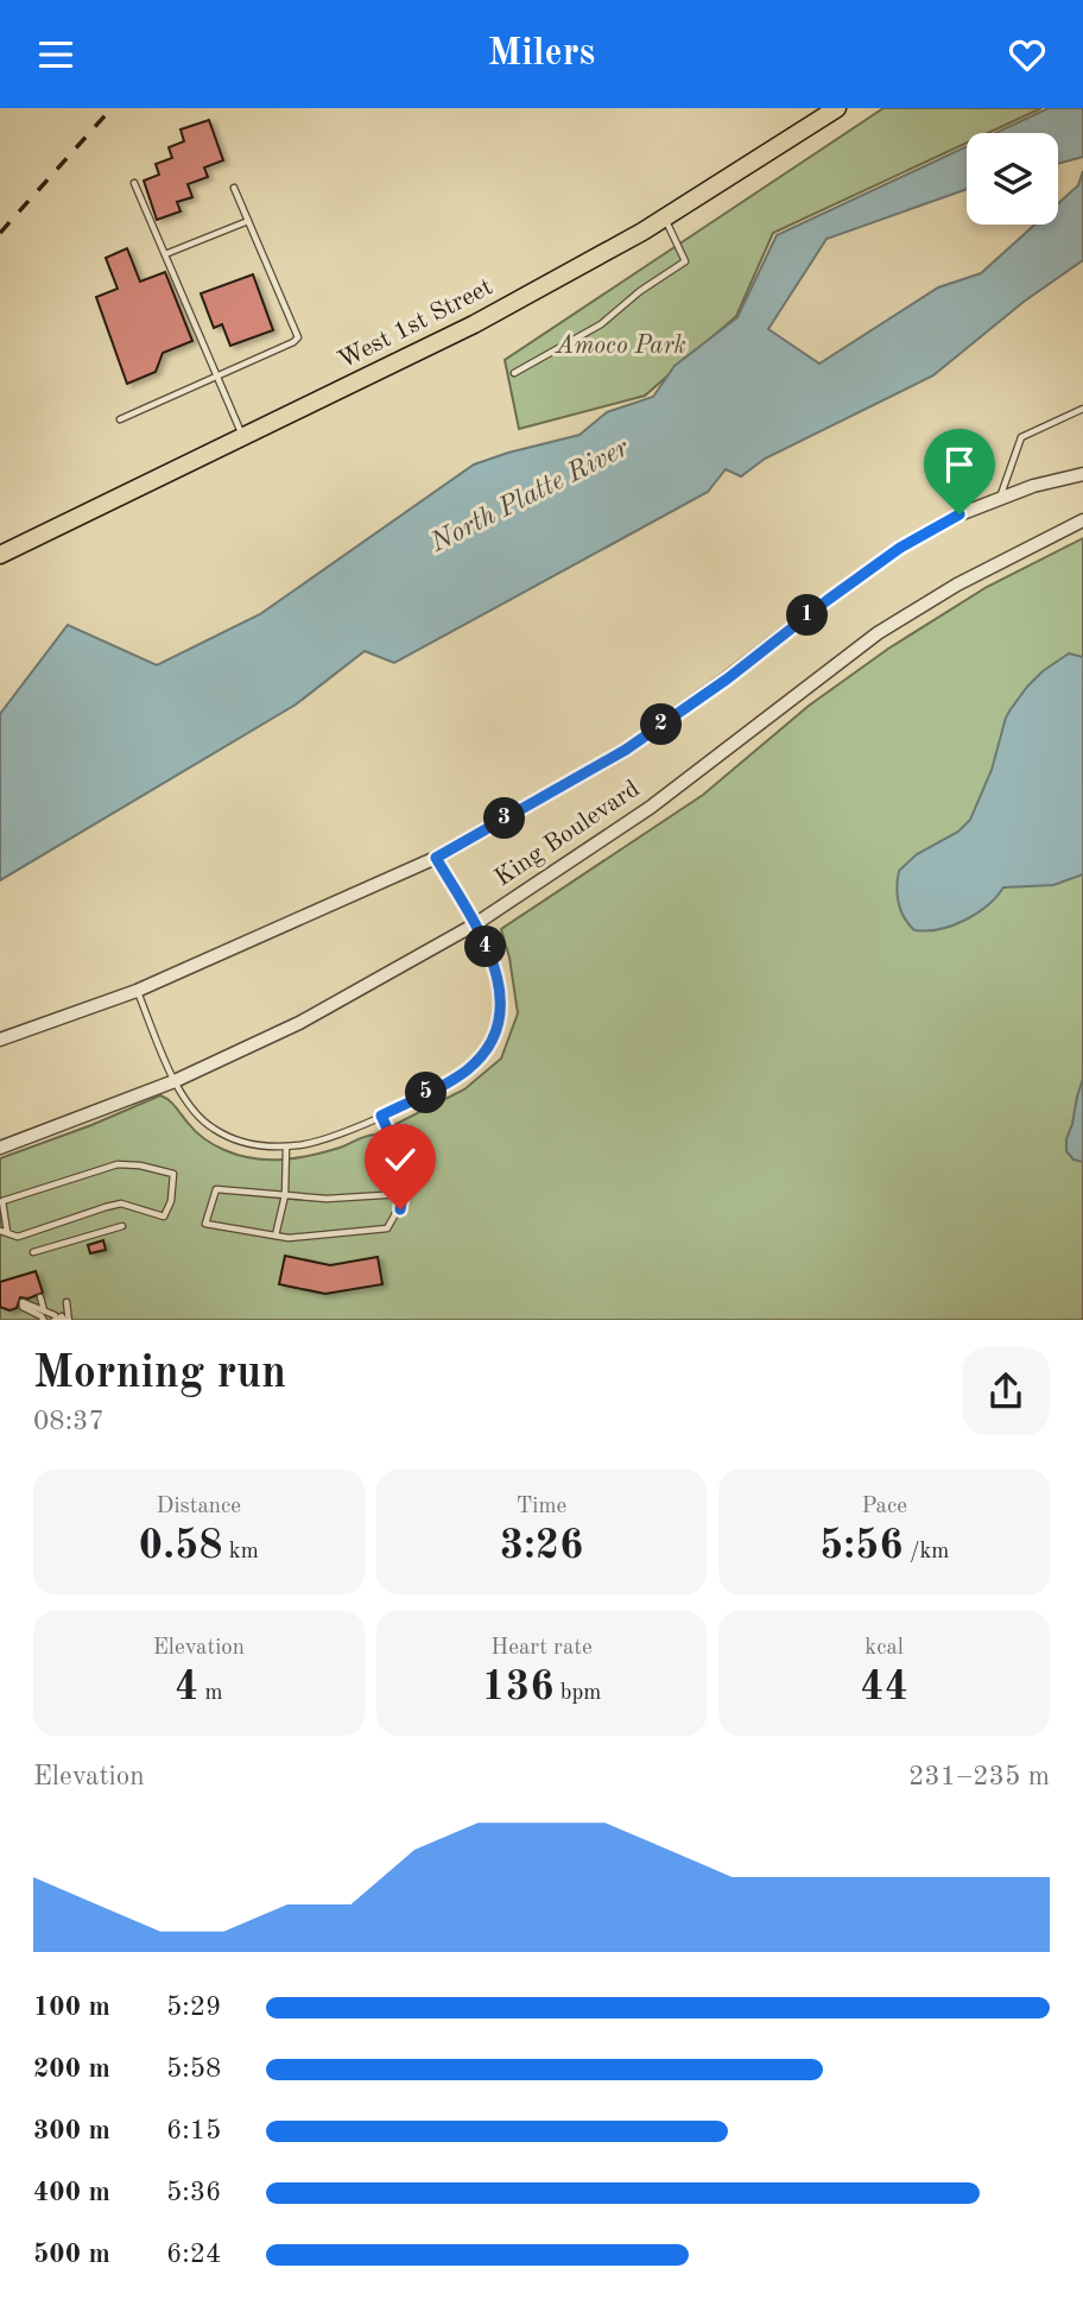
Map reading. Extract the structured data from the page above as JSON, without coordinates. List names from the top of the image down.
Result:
{
  "streets": {
    "main road": ["West 1st Street"],
    "street": ["King Boulevard"]
  },
  "water": ["North Platte River"],
  "parks": ["Amoco Park"],
  "page": {
    "header": "Milers",
    "pins": [
      "1",
      "2",
      "3",
      "4",
      "5"
    ],
    "heading": ["Morning run", "08:37"],
    "stats": [
      ["Distance", "0.58 km"],
      ["Time", "3:26"],
      ["Pace", "5:56 /km"],
      ["Elevation", "4 m"],
      ["Heart rate", "136 bpm"],
      ["kcal", "44"]
    ],
    "chart": ["Elevation", "231–235 m"],
    "list": [
      {
        "name": "100 m",
        "note": "5:29"
      },
      {
        "name": "200 m",
        "note": "5:58"
      },
      {
        "name": "300 m",
        "note": "6:15"
      },
      {
        "name": "400 m",
        "note": "5:36"
      },
      {
        "name": "500 m",
        "note": "6:24"
      }
    ]
  }
}
